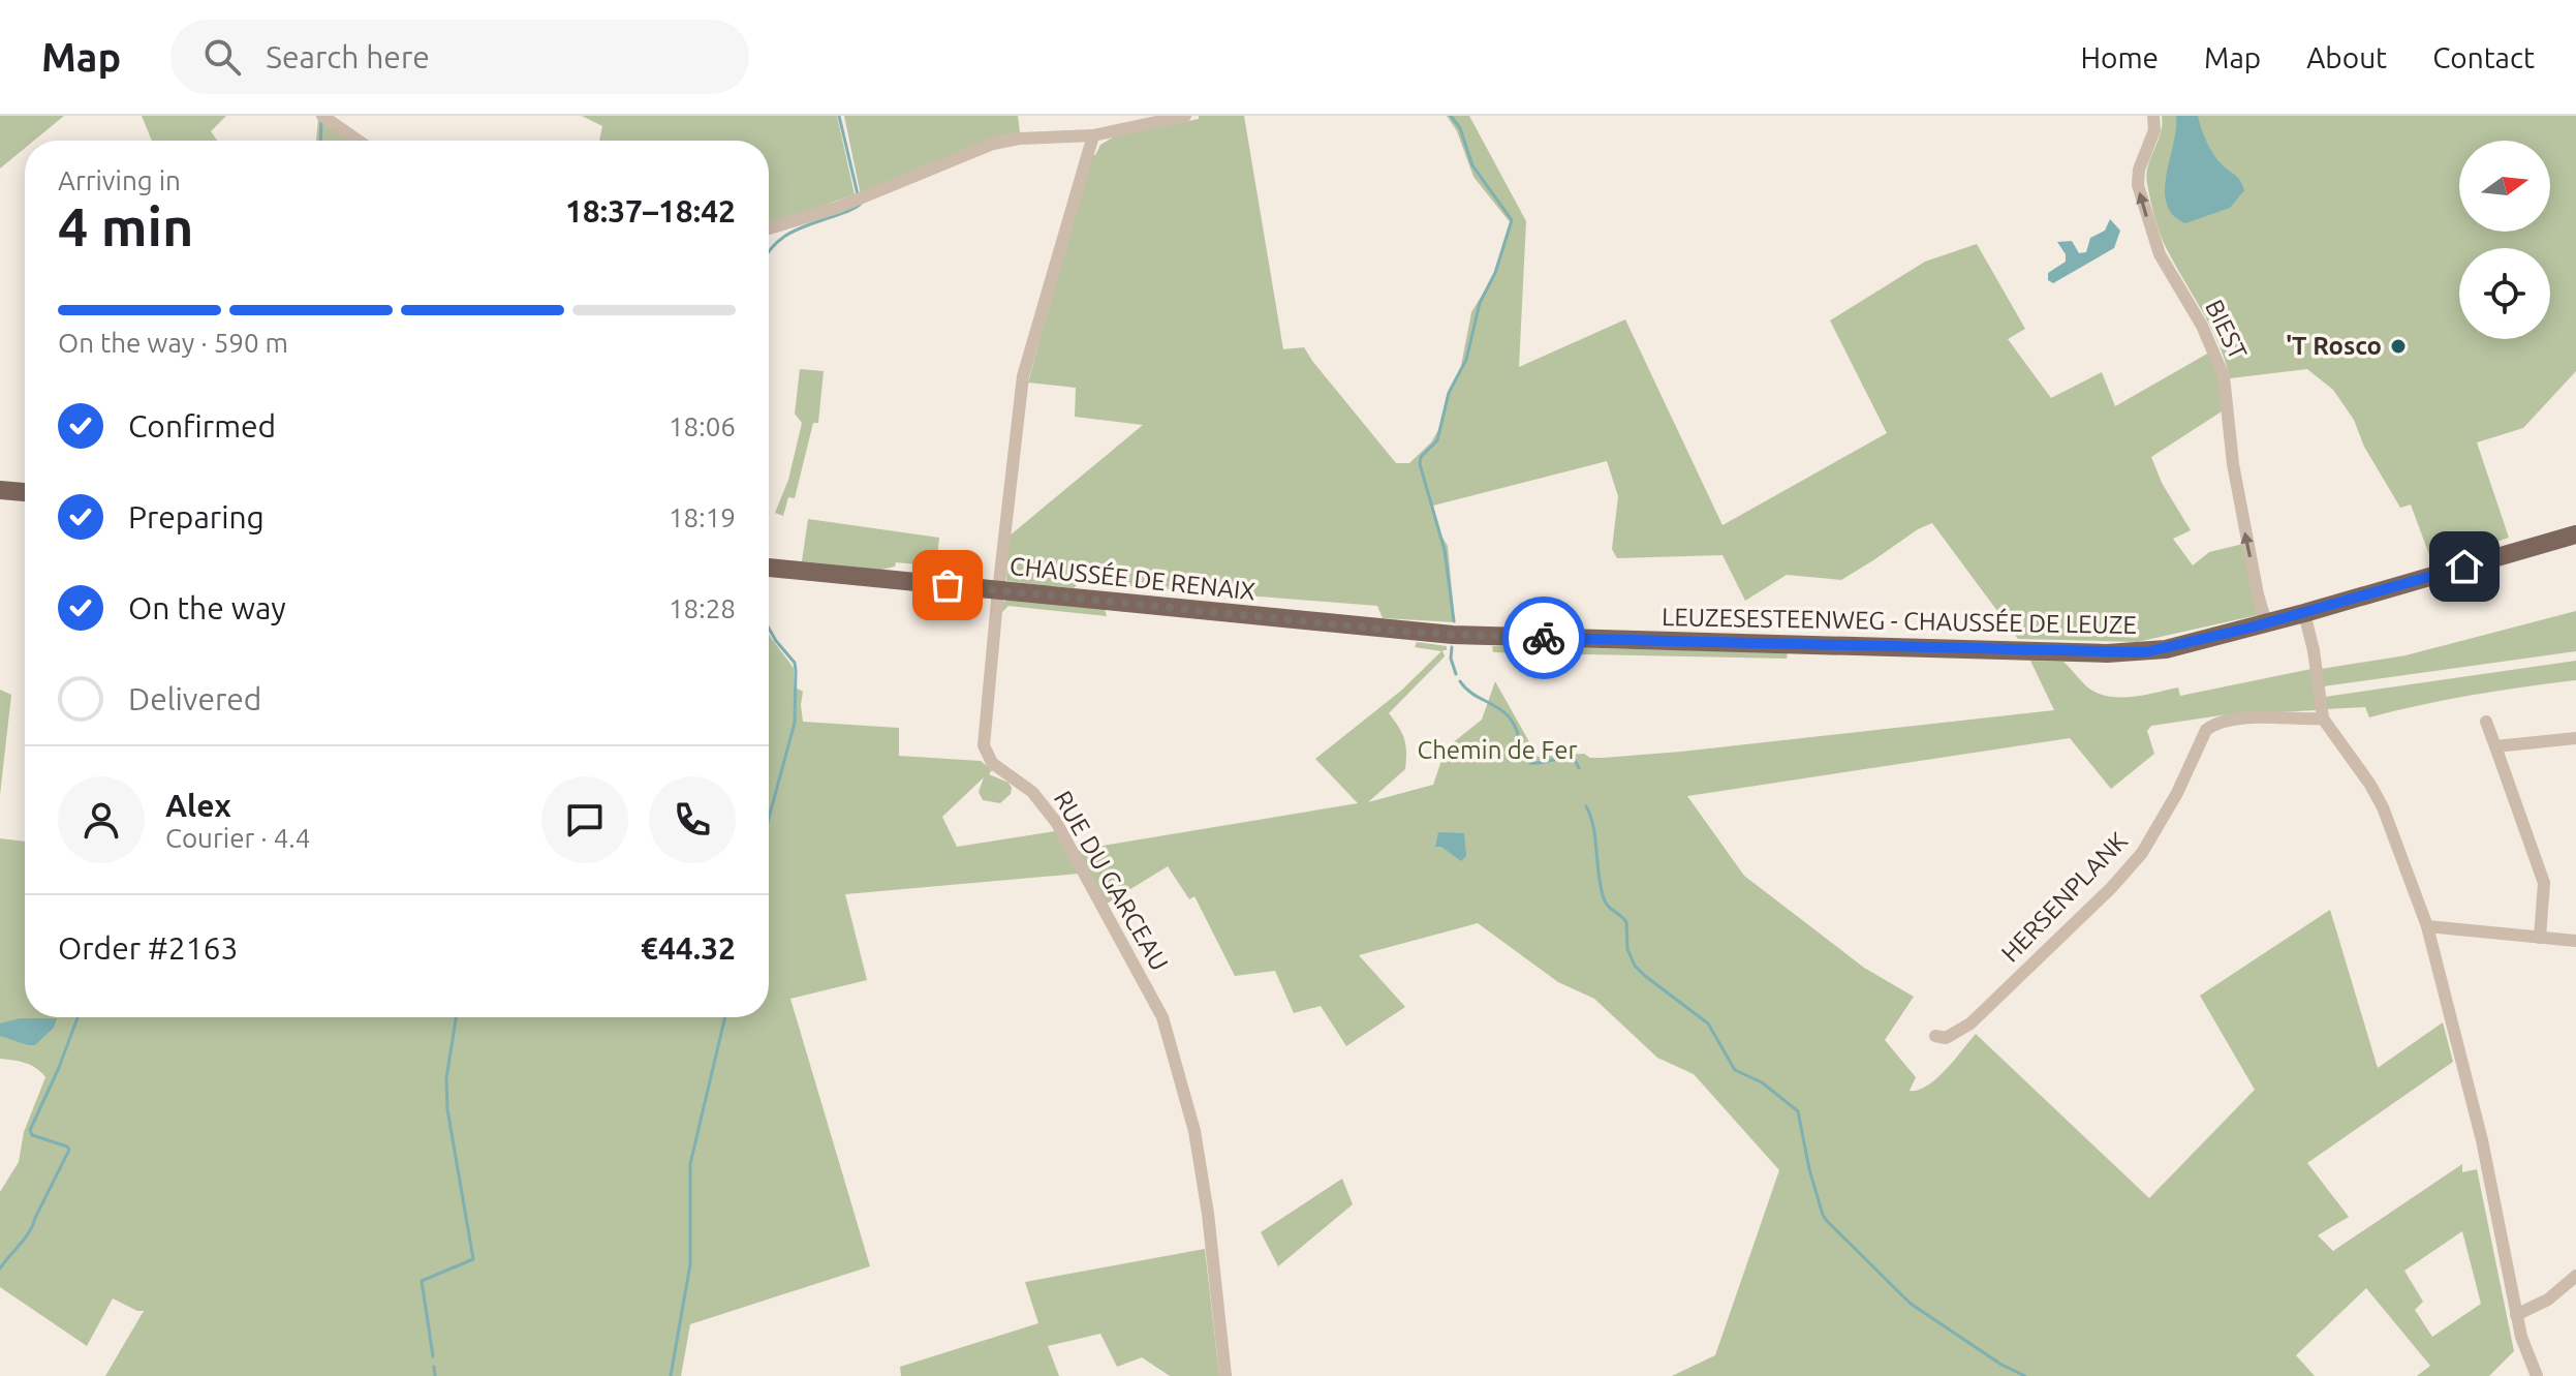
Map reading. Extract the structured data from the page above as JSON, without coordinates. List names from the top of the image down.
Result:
{
  "streets": {
    "main road": ["CHAUSSÉE DE RENAIX", "LEUZESESTEENWEG - CHAUSSÉE DE LEUZE"],
    "street": ["BIEST", "RUE DU GARCEAU", "HERSENPLANK"]
  },
  "crossings": [
    ["BIEST", "LEUZESESTEENWEG - CHAUSSÉE DE LEUZE"],
    ["CHAUSSÉE DE RENAIX", "LEUZESESTEENWEG - CHAUSSÉE DE LEUZE"],
    ["CHAUSSÉE DE RENAIX", "RUE DU GARCEAU"]
  ],
  "one_way": ["BIEST"],
  "parks": ["Chemin de Fer"],
  "places": ["'T Rosco"],
  "north": "right",
  "page": {
    "header": "Map",
    "search": "Search here",
    "nav": [
      "Home",
      "Map",
      "About",
      "Contact"
    ],
    "heading": ["4 min", "Arriving in", "18:37–18:42"],
    "panel": [
      "Alex",
      "Courier · 4.4",
      "Order #2163",
      "€44.32"
    ],
    "bar": "On the way · 590 m",
    "list": [
      ["Confirmed", "18:06"],
      ["Preparing", "18:19"],
      ["On the way", "18:28"],
      "Delivered"
    ]
  }
}
